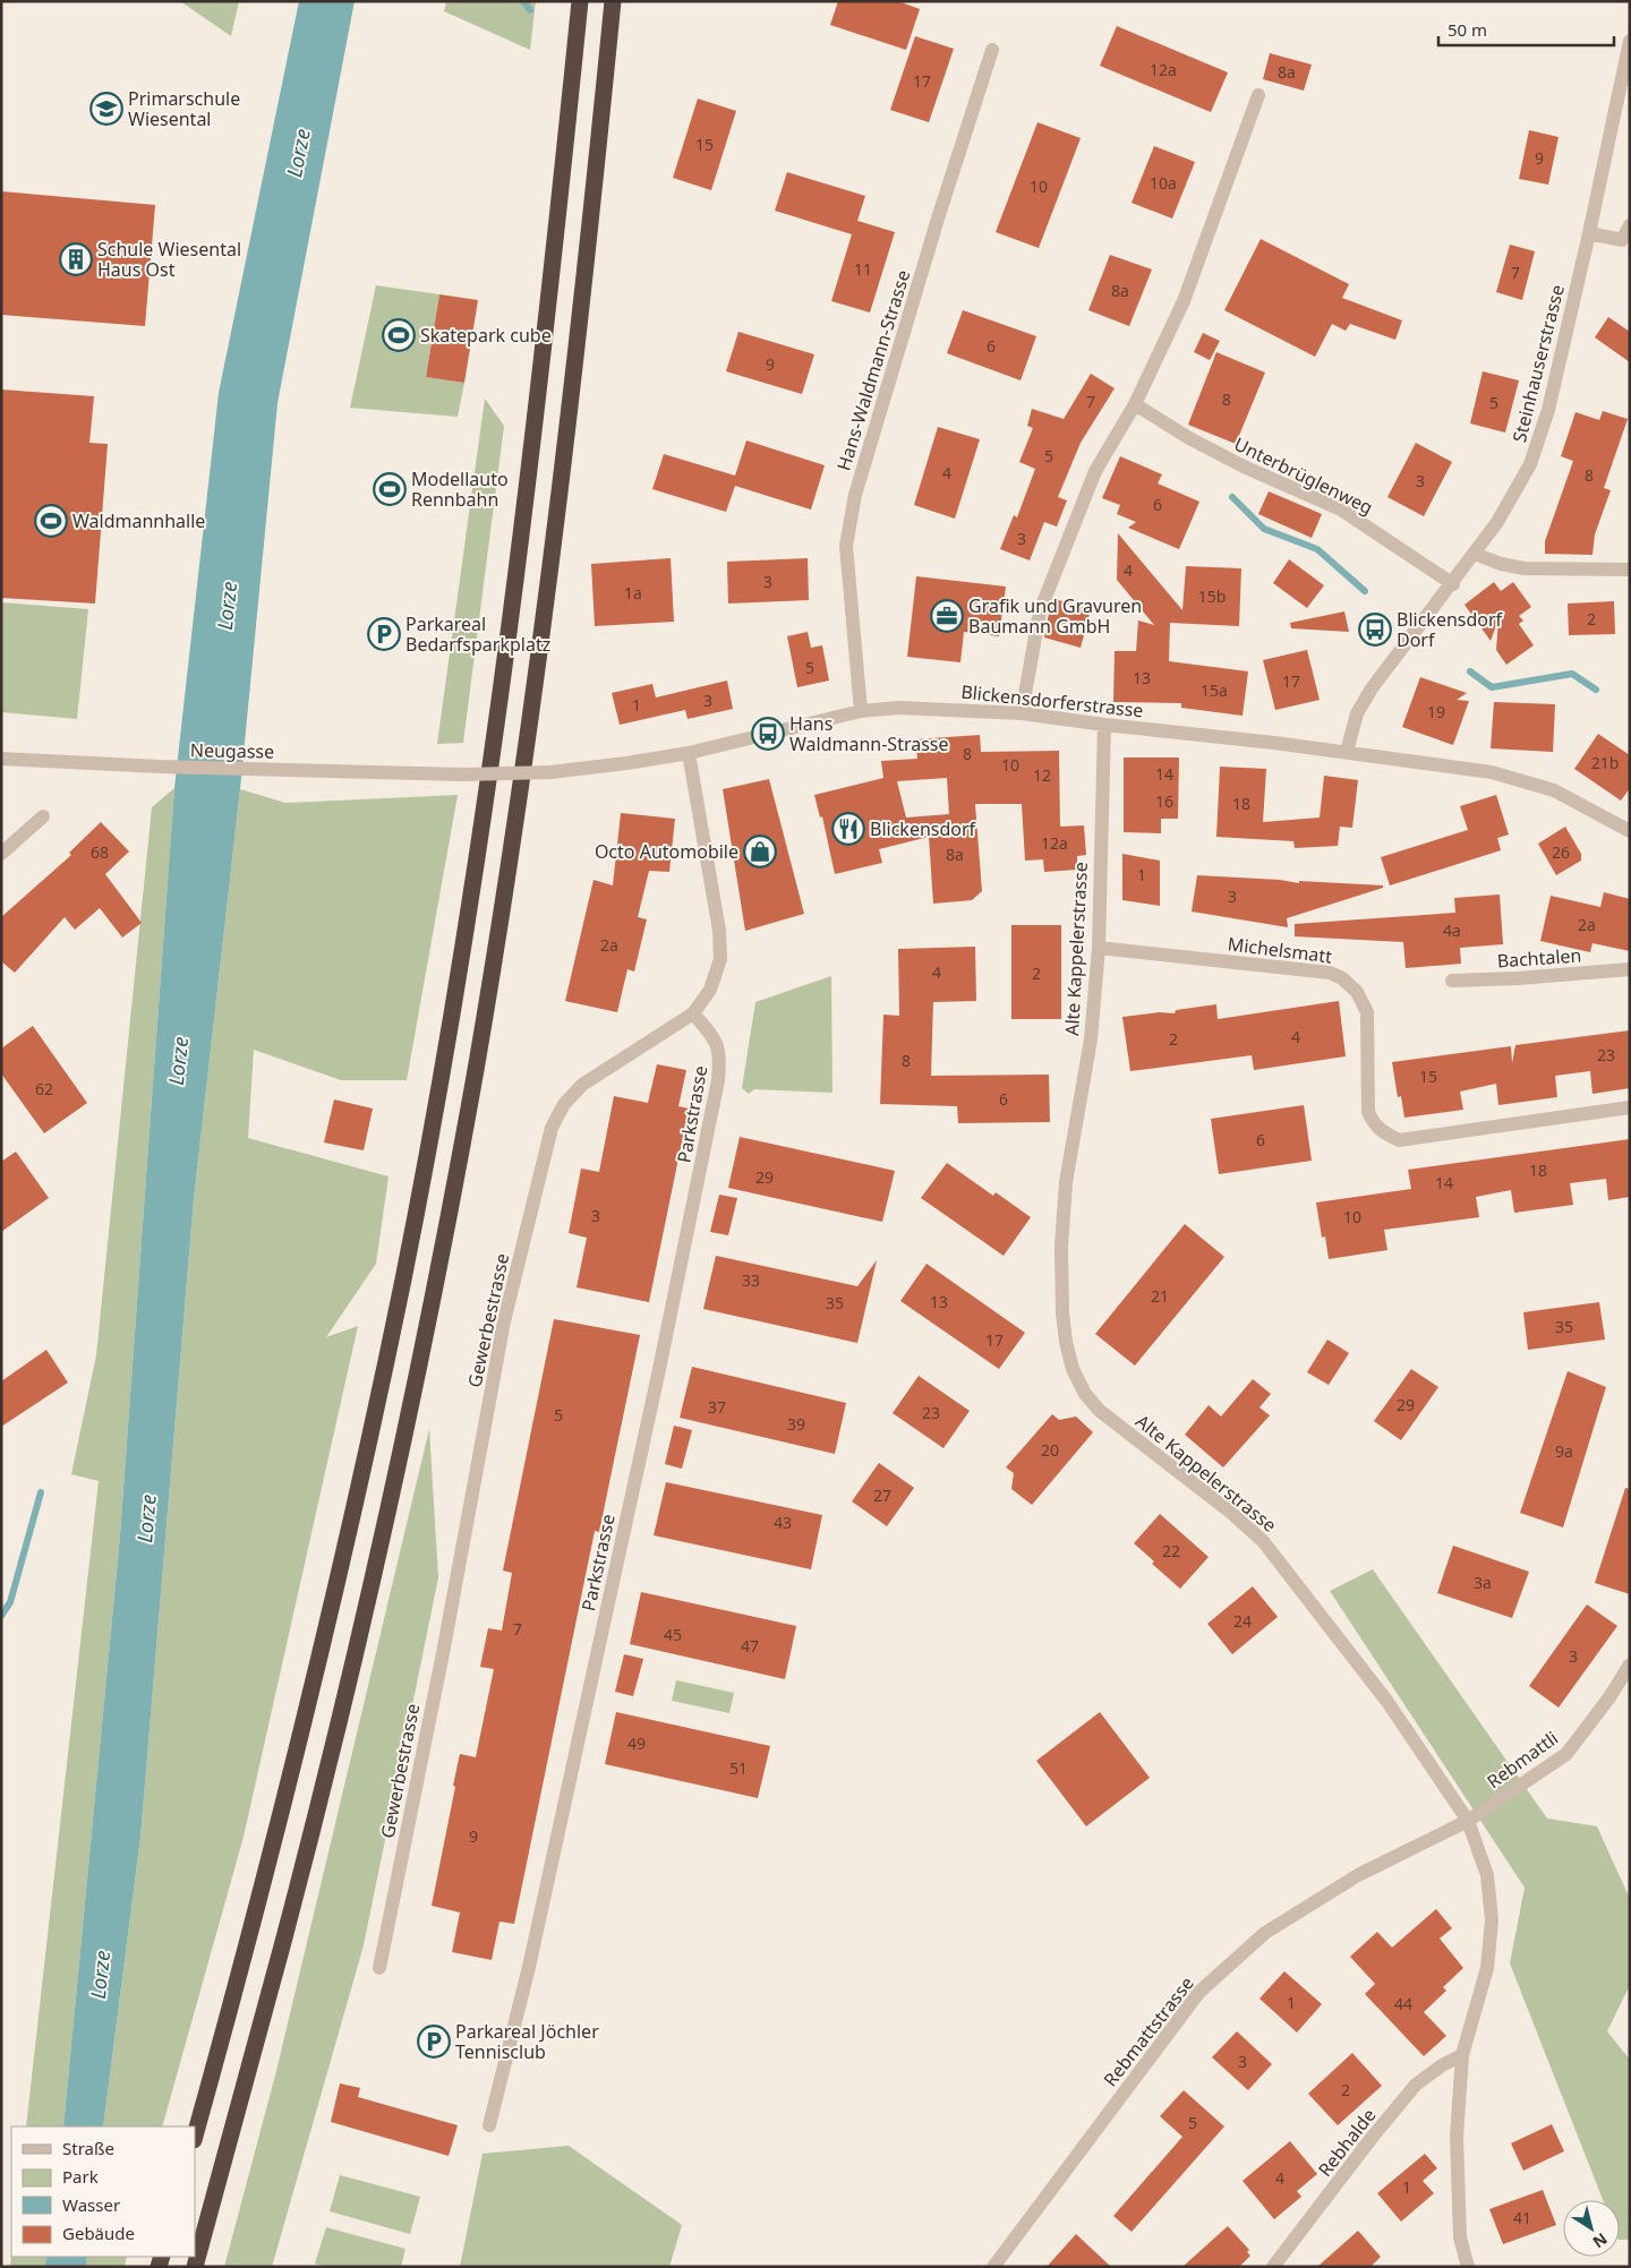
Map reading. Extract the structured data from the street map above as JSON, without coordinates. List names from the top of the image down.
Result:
{
  "streets": {
    "street": [
      "Steinhauserstrasse",
      "Hans-Waldmann-Strasse",
      "Unterbrüglenweg",
      "Blickensdorferstrasse",
      "Neugasse",
      "Alte Kappelerstrasse",
      "Michelsmatt",
      "Bachtalen",
      "Parkstrasse",
      "Gewerbestrasse",
      "Rebmattli",
      "Rebmattstrasse",
      "Rebhalde"
    ]
  },
  "crossings": [
    ["Steinhauserstrasse", "Unterbrüglenweg"],
    ["Steinhauserstrasse", "Blickensdorferstrasse"],
    ["Hans-Waldmann-Strasse", "Blickensdorferstrasse"],
    ["Blickensdorferstrasse", "Neugasse"],
    ["Blickensdorferstrasse", "Alte Kappelerstrasse"],
    ["Blickensdorferstrasse", "Gewerbestrasse"],
    ["Alte Kappelerstrasse", "Michelsmatt"],
    ["Alte Kappelerstrasse", "Rebmattli"],
    ["Alte Kappelerstrasse", "Rebmattstrasse"],
    ["Alte Kappelerstrasse", "Rebhalde"],
    ["Parkstrasse", "Gewerbestrasse"],
    ["Rebmattli", "Rebmattstrasse"]
  ],
  "water": ["Lorze"],
  "places": {
    "school or university": ["Primarschule Wiesental"],
    "building": ["Schule Wiesental Haus Ost"],
    "sports": ["Skatepark cube", "Modellauto Rennbahn", "Waldmannhalle"],
    "office": ["Grafik und Gravuren Baumann GmbH"],
    "bus stop": ["Blickensdorf Dorf", "Hans Waldmann-Strasse"],
    "parking": ["Parkareal Bedarfsparkplatz", "Parkareal Jöchler Tennisclub"],
    "restaurant": ["Blickensdorf"],
    "shop": ["Octo Automobile"]
  },
  "house_numbers": [
    "12a",
    "8a",
    "17",
    "15",
    "9",
    "10a",
    "10",
    "11",
    "7",
    "8a",
    "6",
    "9",
    "8",
    "7",
    "5",
    "5",
    "4",
    "8",
    "3",
    "6",
    "3",
    "4",
    "3",
    "1a",
    "15b",
    "2",
    "5",
    "13",
    "17",
    "15a",
    "3",
    "1",
    "19",
    "8",
    "21b",
    "10",
    "14",
    "12",
    "16",
    "18",
    "12a",
    "68",
    "26",
    "8a",
    "1",
    "3",
    "2a",
    "4a",
    "2a",
    "4",
    "2",
    "4",
    "2",
    "23",
    "8",
    "15",
    "62",
    "6",
    "6",
    "18",
    "29",
    "14",
    "3",
    "10",
    "33",
    "21",
    "13",
    "35",
    "35",
    "17",
    "29",
    "37",
    "23",
    "5",
    "39",
    "20",
    "9a",
    "27",
    "43",
    "22",
    "3a",
    "24",
    "7",
    "45",
    "47",
    "3",
    "49",
    "51",
    "9",
    "1",
    "44",
    "3",
    "2",
    "5",
    "4",
    "1",
    "41"
  ],
  "legend": [
    "Straße",
    "Park",
    "Wasser",
    "Gebäude"
  ],
  "scale_bar": "50 m",
  "north": "bottom right"
}
